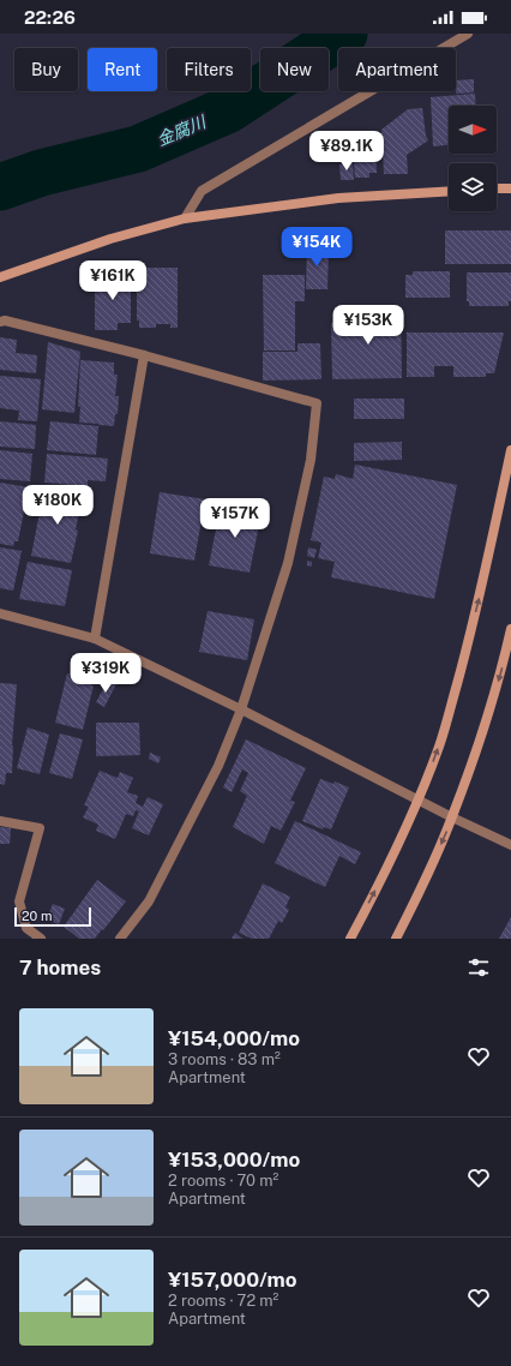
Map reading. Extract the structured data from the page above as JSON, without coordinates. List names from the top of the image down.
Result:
{
  "water": ["金腐川"],
  "scale_bar": "20 m",
  "north": "right",
  "page": {
    "status": "22:26",
    "chip": [
      "Buy",
      "Rent",
      "Filters",
      "New",
      "Apartment"
    ],
    "price": [
      "¥89.1K",
      "¥154K",
      "¥161K",
      "¥153K",
      "¥180K",
      "¥157K",
      "¥319K"
    ],
    "scale": "20 m",
    "heading": "7 homes",
    "list": [
      {
        "name": "¥154,000/mo",
        "note": "3 rooms · 83 m² · Apartment"
      },
      {
        "name": "¥153,000/mo",
        "note": "2 rooms · 70 m² · Apartment"
      },
      {
        "name": "¥157,000/mo",
        "note": "2 rooms · 72 m² · Apartment"
      }
    ]
  }
}
